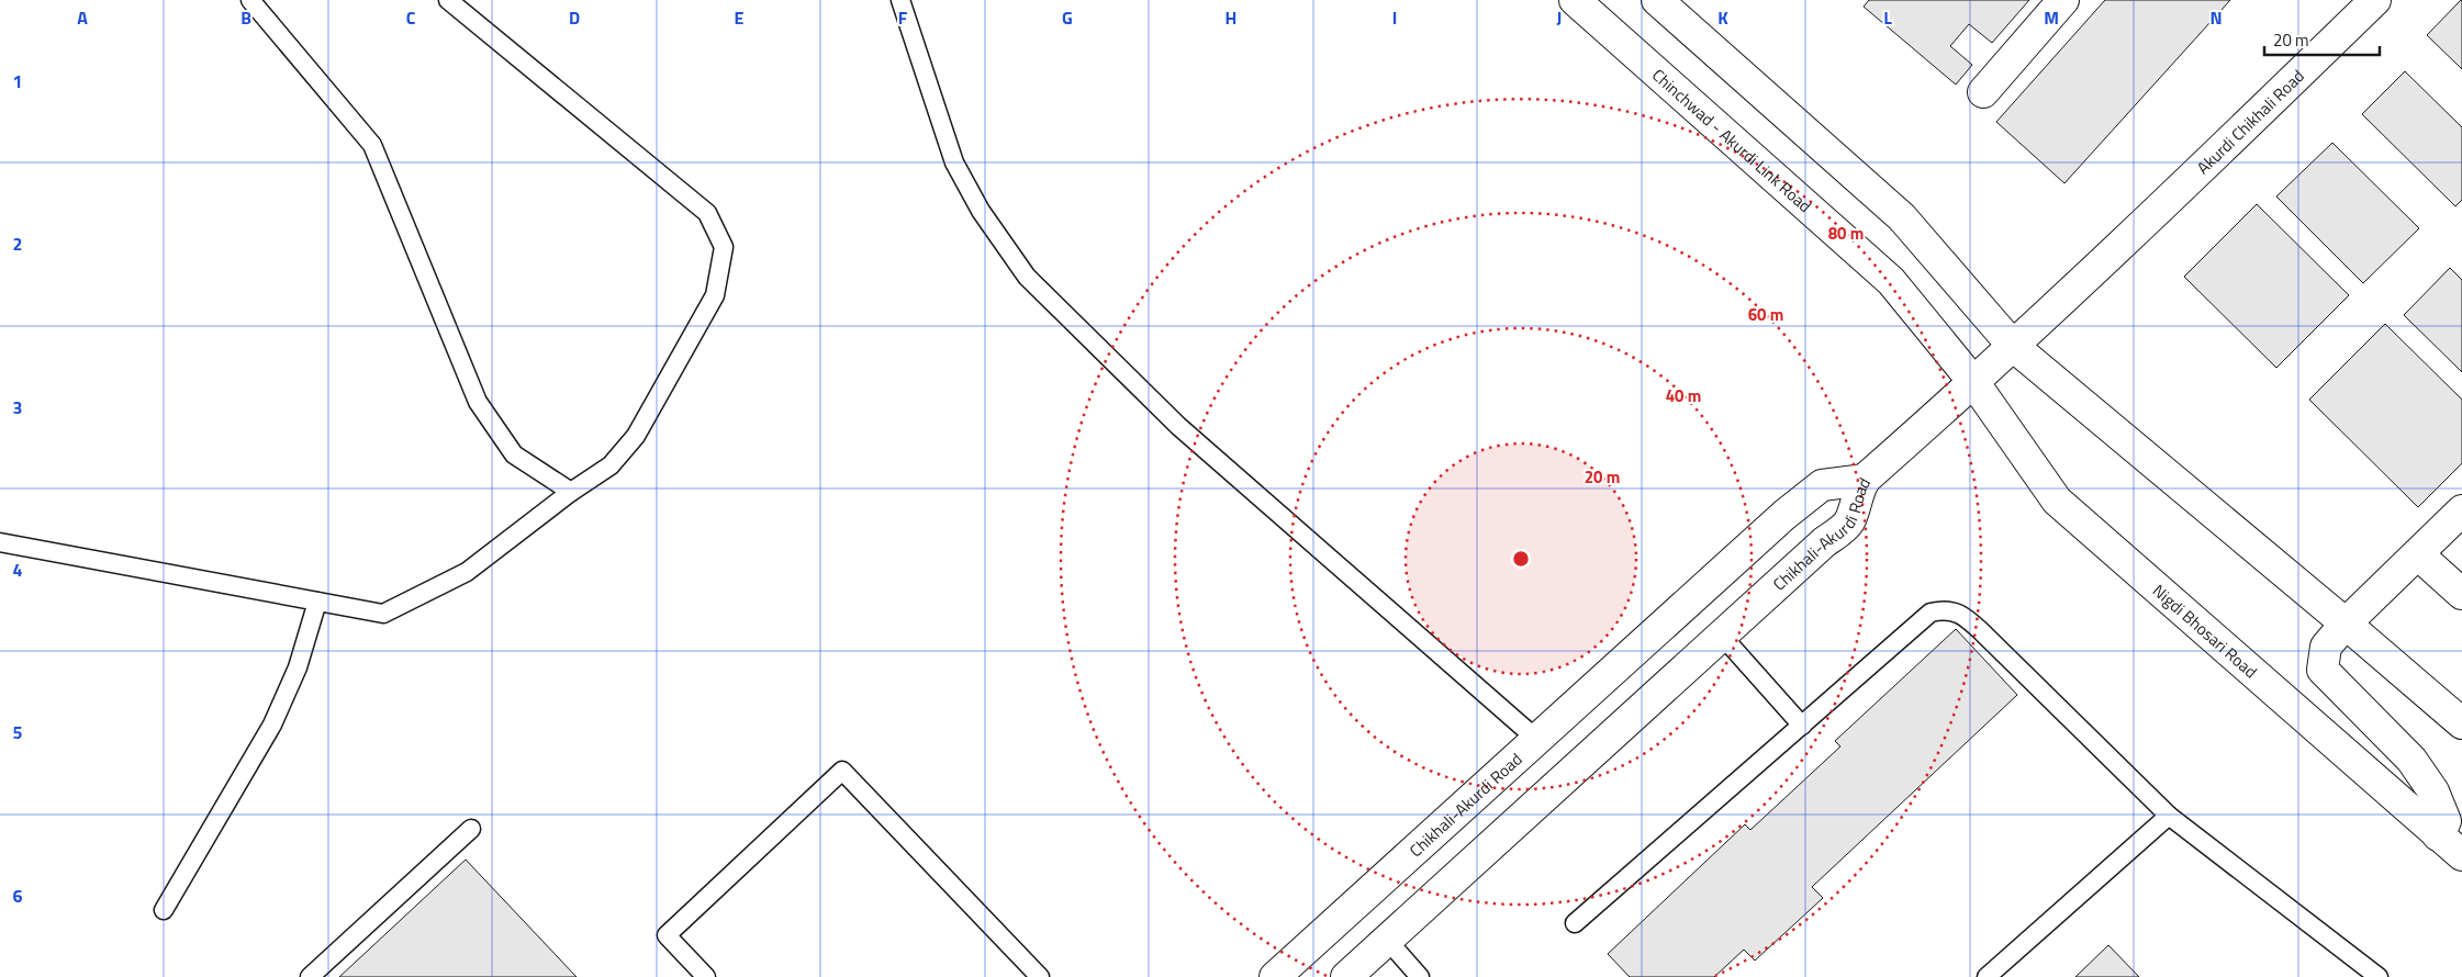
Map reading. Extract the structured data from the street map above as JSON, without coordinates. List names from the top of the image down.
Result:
{
  "streets": {
    "main road": [
      "Akurdi Chikhali Road",
      "Chinchwad - Akurdi Link Road",
      "Chikhali-Akurdi Road",
      "Nigdi Bhosari Road"
    ]
  },
  "crossings": [
    ["Akurdi Chikhali Road", "Chinchwad - Akurdi Link Road"],
    ["Akurdi Chikhali Road", "Chikhali-Akurdi Road"],
    ["Akurdi Chikhali Road", "Nigdi Bhosari Road"],
    ["Chinchwad - Akurdi Link Road", "Nigdi Bhosari Road"]
  ],
  "scale_bar": "20 m",
  "grid": {
    "columns": [
      "A",
      "B",
      "C",
      "D",
      "E",
      "F",
      "G",
      "H",
      "I",
      "J",
      "K",
      "L",
      "M",
      "N"
    ],
    "rows": [
      "1",
      "2",
      "3",
      "4",
      "5",
      "6"
    ]
  },
  "rings": [
    "80 m",
    "60 m",
    "40 m",
    "20 m"
  ]
}
